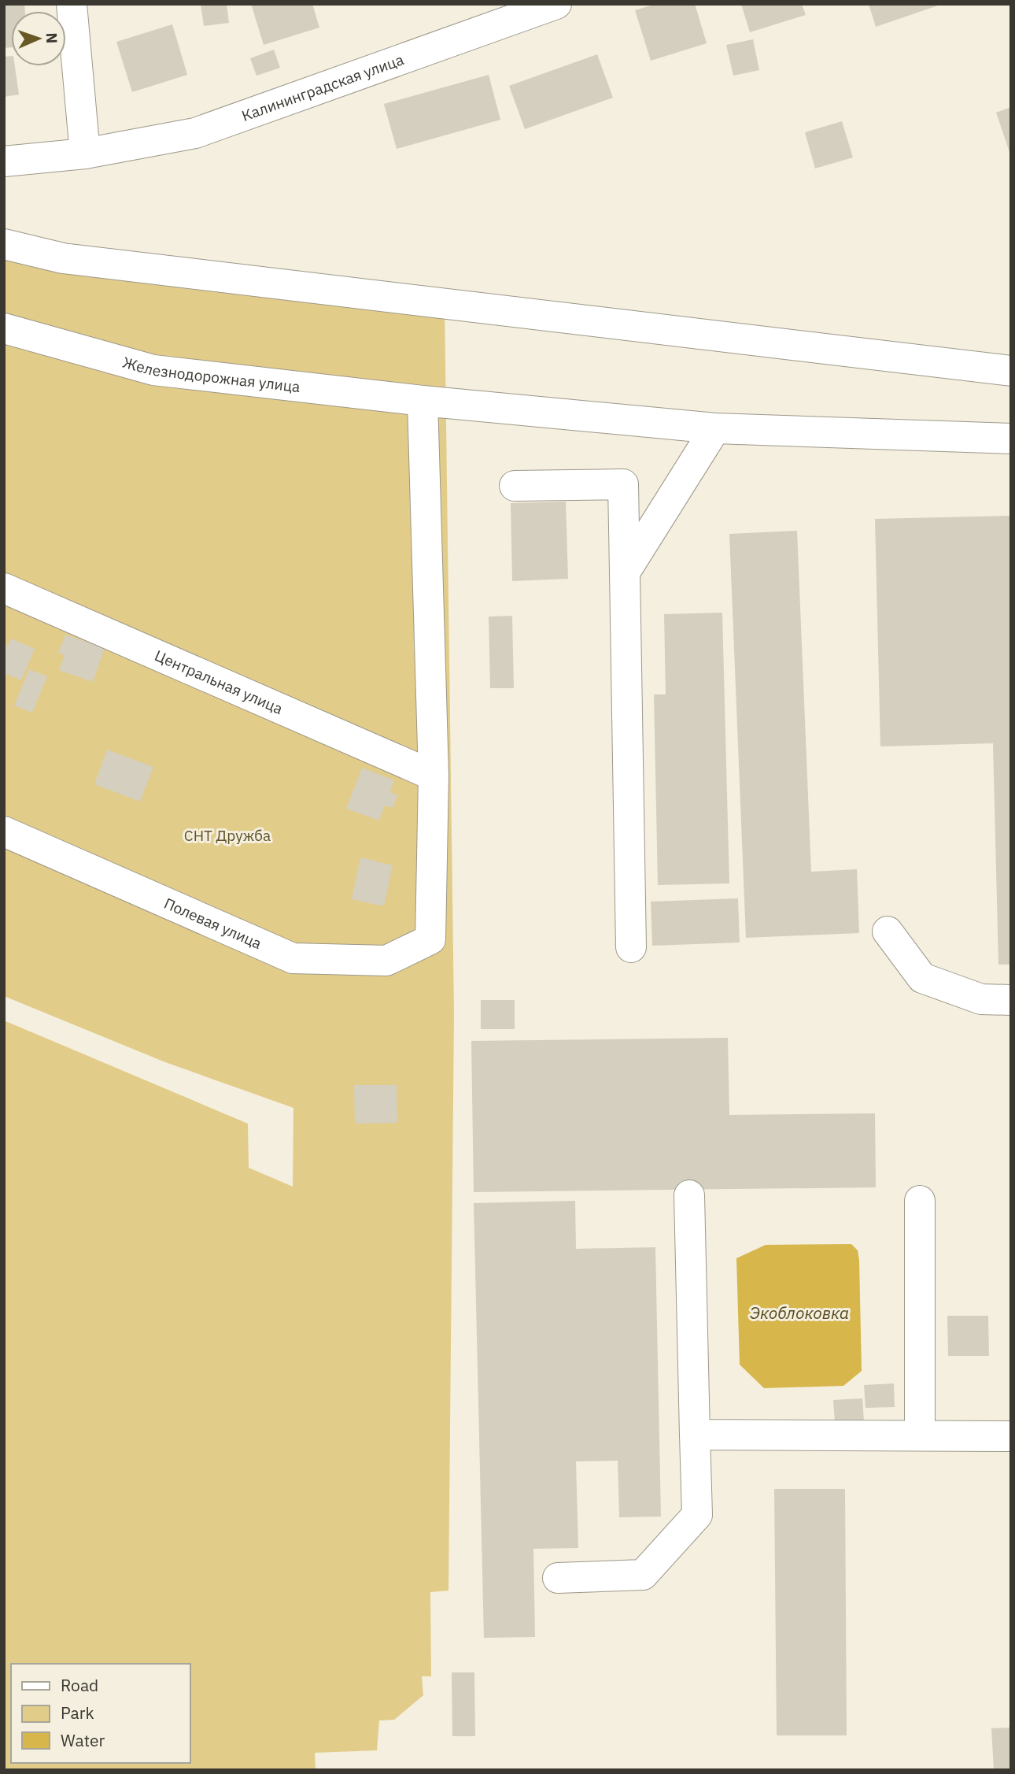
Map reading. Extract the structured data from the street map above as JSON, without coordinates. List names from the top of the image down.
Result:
{
  "streets": {
    "street": [
      "Калининградская улица",
      "Железнодорожная улица",
      "Центральная улица",
      "Полевая улица"
    ]
  },
  "crossings": [
    ["Центральная улица", "Полевая улица"]
  ],
  "water": ["Экоблоковка"],
  "parks": ["СНТ Дружба"],
  "legend": ["Road", "Park", "Water"],
  "north": "right"
}
